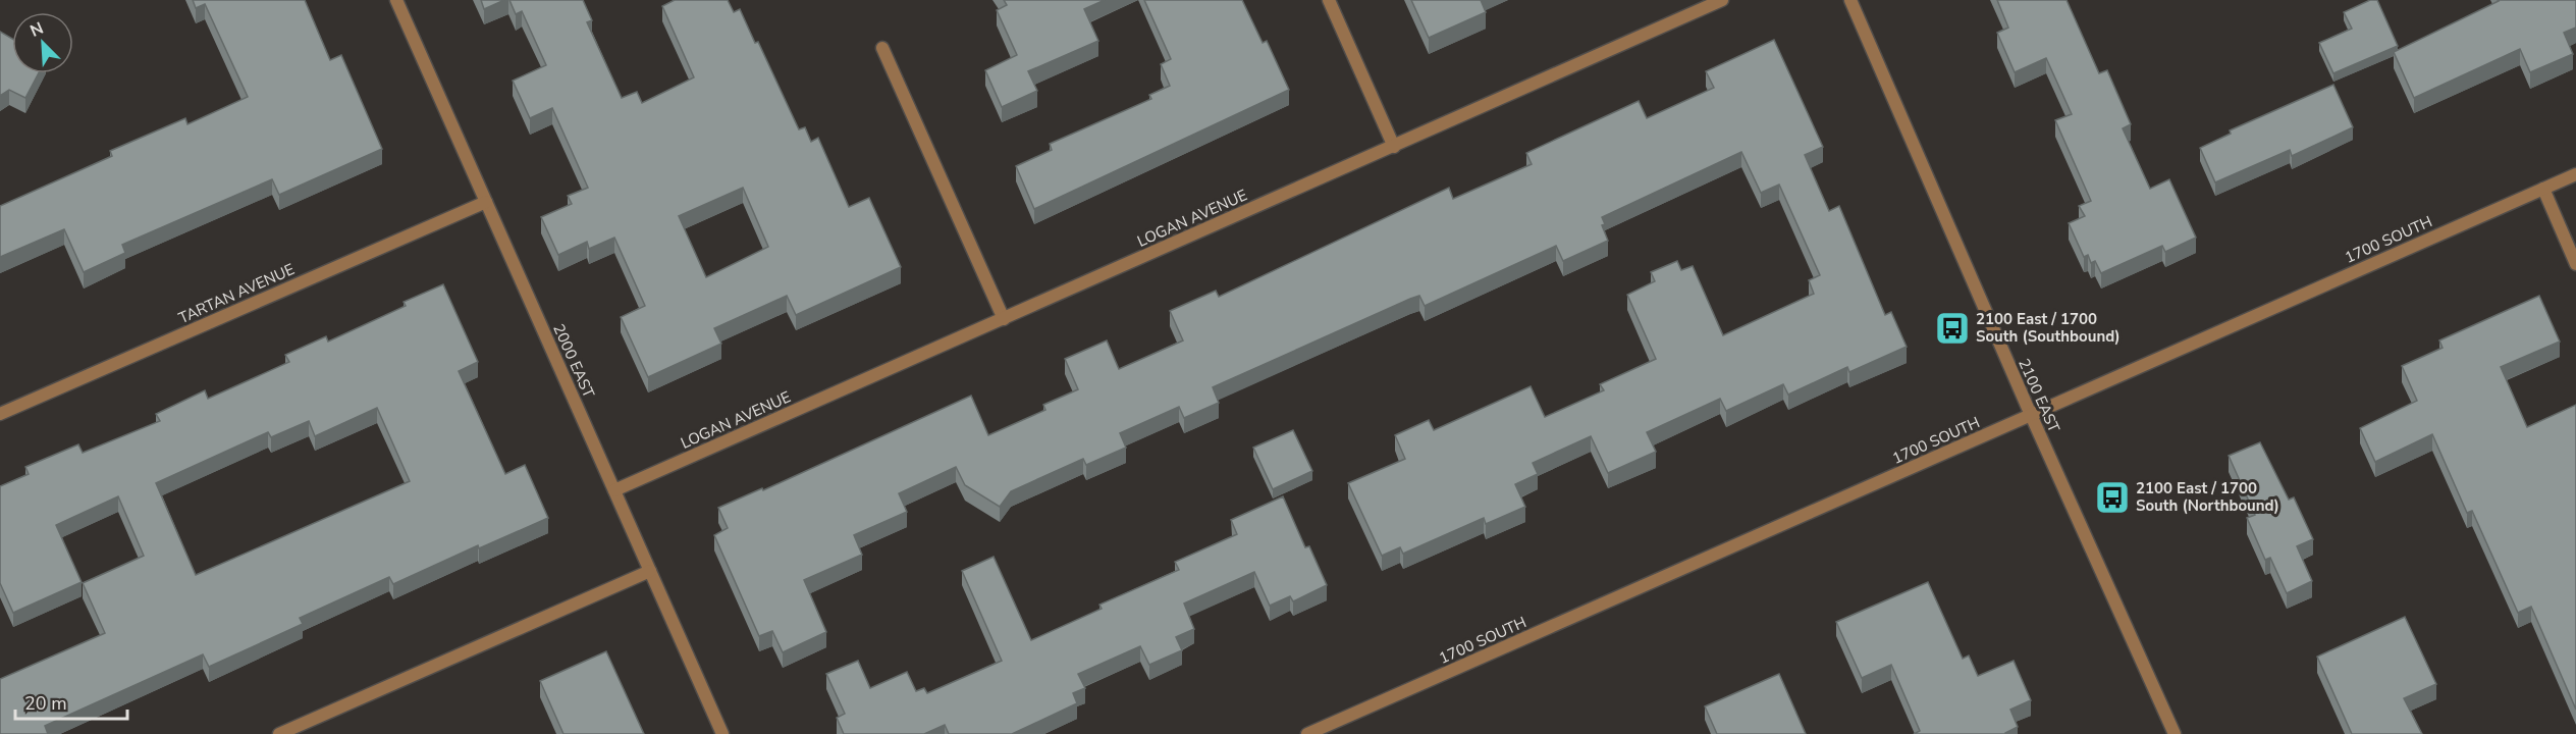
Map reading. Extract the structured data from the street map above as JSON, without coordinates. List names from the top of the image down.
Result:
{
  "streets": {
    "street": [
      "LOGAN AVENUE",
      "1700 SOUTH",
      "TARTAN AVENUE",
      "2000 EAST",
      "2100 EAST"
    ]
  },
  "crossings": [
    ["LOGAN AVENUE", "2000 EAST"],
    ["1700 SOUTH", "2100 EAST"],
    ["TARTAN AVENUE", "2000 EAST"]
  ],
  "places": {
    "bus stop": ["2100 East / 1700 South (Southbound)", "2100 East / 1700 South (Northbound)"]
  },
  "scale_bar": "20 m",
  "north": "top left"
}
